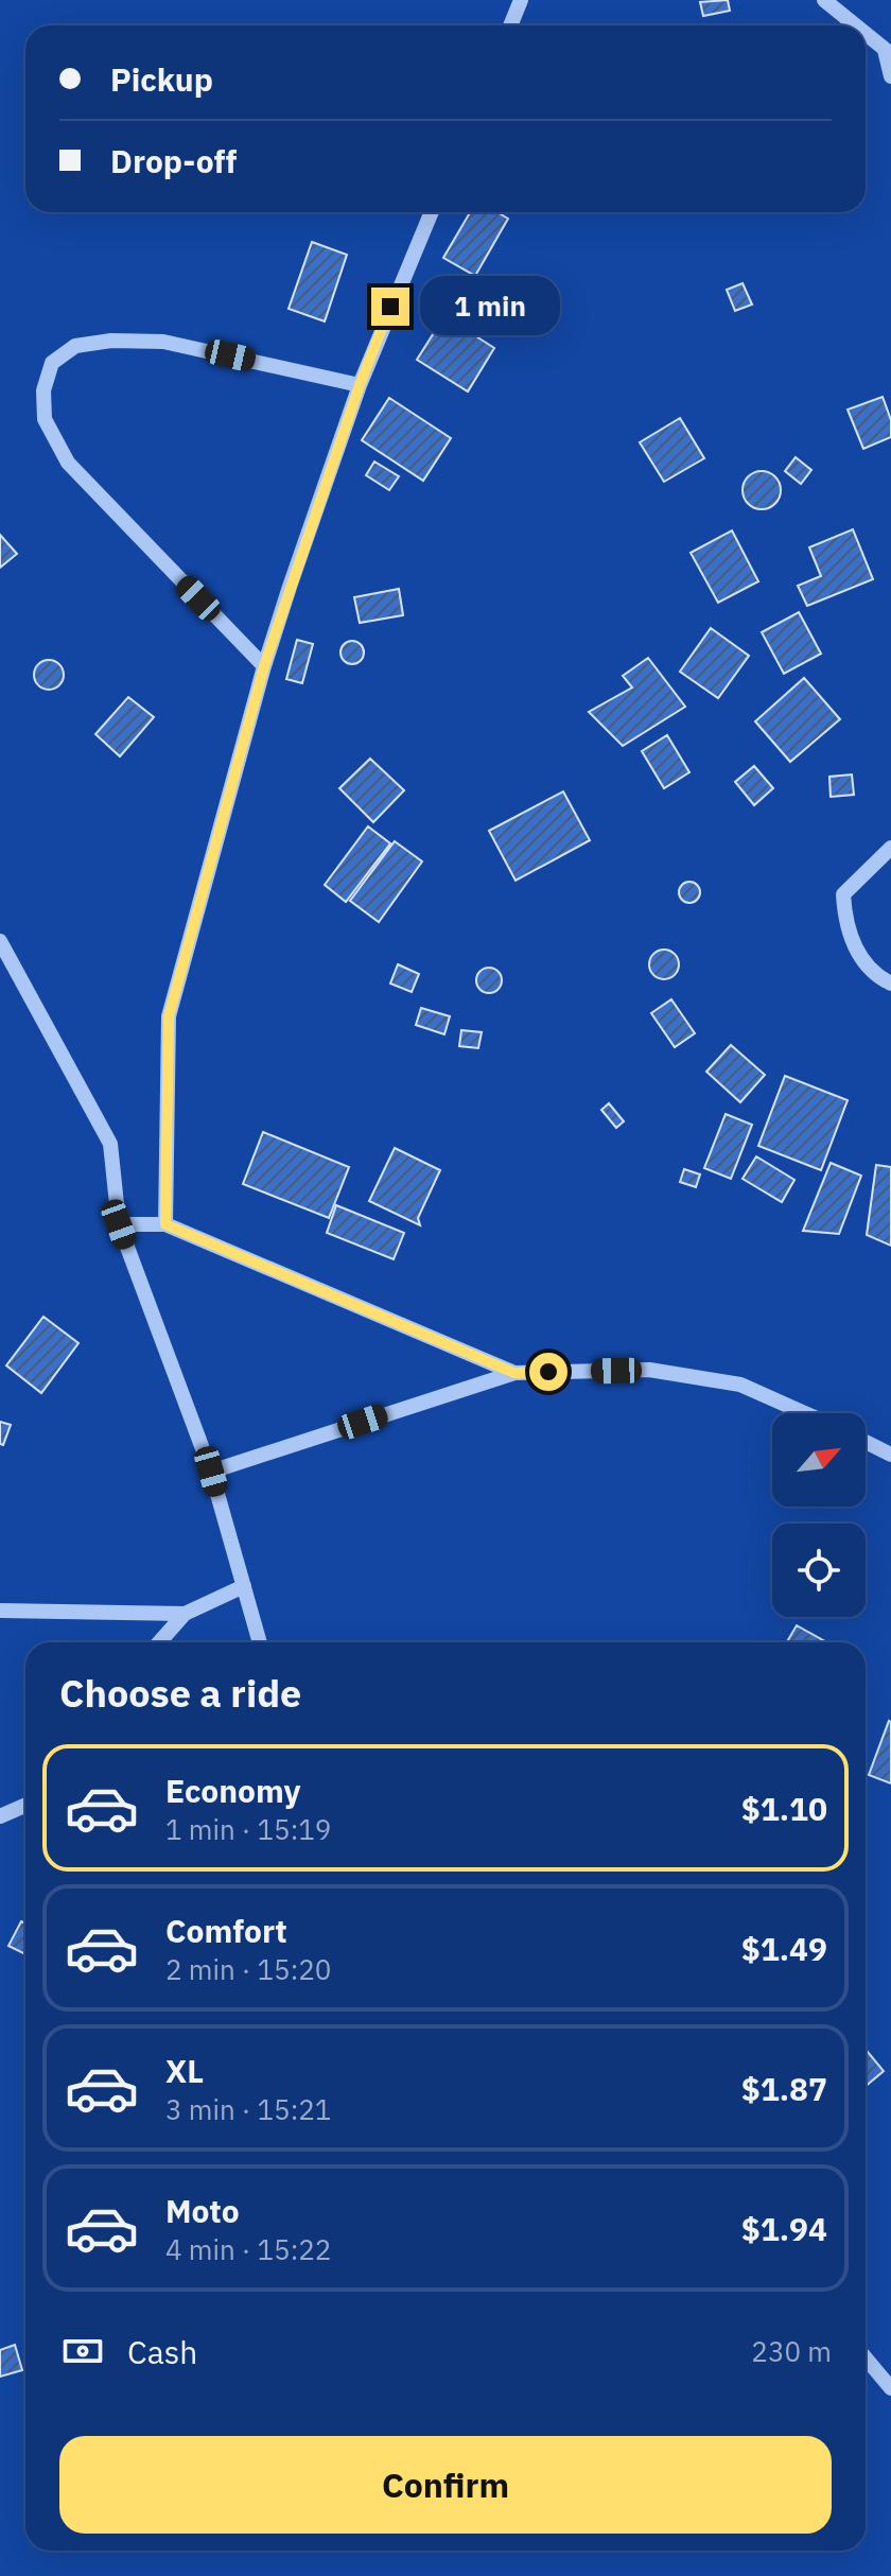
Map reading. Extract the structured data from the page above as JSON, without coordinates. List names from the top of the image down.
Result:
{
  "north": "top right",
  "page": {
    "banner": ["Pickup", "Drop-off"],
    "bubble": "1 min",
    "heading": "Choose a ride",
    "list": [
      {
        "name": "Economy",
        "note": "1 min · 15:19",
        "value": "$1.10"
      },
      {
        "name": "Comfort",
        "note": "2 min · 15:20",
        "value": "$1.49"
      },
      {
        "name": "XL",
        "note": "3 min · 15:21",
        "value": "$1.87"
      },
      {
        "name": "Moto",
        "note": "4 min · 15:22",
        "value": "$1.94"
      }
    ],
    "pay": ["Cash", "230 m"],
    "buttons": "Confirm"
  }
}
